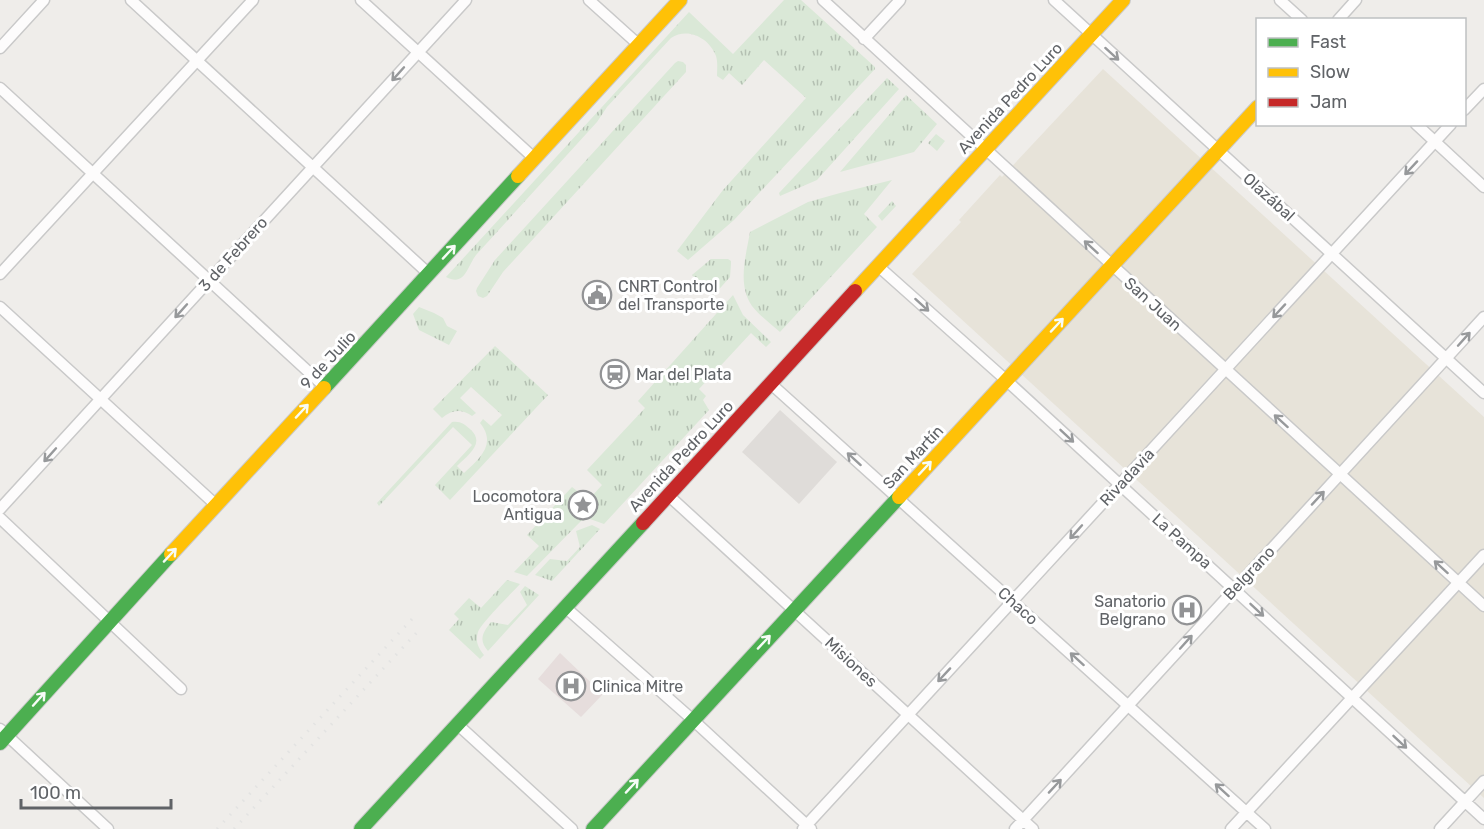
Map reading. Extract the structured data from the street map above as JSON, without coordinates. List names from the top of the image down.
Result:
{
  "streets": {
    "street": [
      "Avenida Pedro Luro",
      "Olazábal",
      "3 de Febrero",
      "San Juan",
      "9 de Julio",
      "San Martín",
      "Rivadavia",
      "La Pampa",
      "Belgrano",
      "Chaco",
      "Misiones"
    ]
  },
  "crossings": [
    ["Avenida Pedro Luro", "Olazábal"],
    ["Avenida Pedro Luro", "San Juan"],
    ["Avenida Pedro Luro", "La Pampa"],
    ["Avenida Pedro Luro", "Chaco"],
    ["Avenida Pedro Luro", "Misiones"],
    ["Olazábal", "San Martín"],
    ["Olazábal", "Rivadavia"],
    ["Olazábal", "Belgrano"],
    ["San Juan", "San Martín"],
    ["San Juan", "Rivadavia"],
    ["San Juan", "Belgrano"],
    ["San Martín", "La Pampa"],
    ["San Martín", "Chaco"],
    ["San Martín", "Misiones"],
    ["Rivadavia", "La Pampa"],
    ["Rivadavia", "Chaco"],
    ["Rivadavia", "Misiones"],
    ["La Pampa", "Belgrano"],
    ["Belgrano", "Chaco"],
    ["Belgrano", "Misiones"]
  ],
  "one_way": [
    "3 de Febrero",
    "San Juan",
    "9 de Julio",
    "San Martín",
    "Rivadavia",
    "La Pampa",
    "Belgrano",
    "Chaco"
  ],
  "places": {
    "public building": ["CNRT Control del Transporte"],
    "station": ["Mar del Plata"],
    "place": ["Locomotora Antigua"],
    "hospital": ["Sanatorio Belgrano", "Clinica Mitre"]
  },
  "legend": ["Fast", "Slow", "Jam"],
  "scale_bar": "100 m"
}
